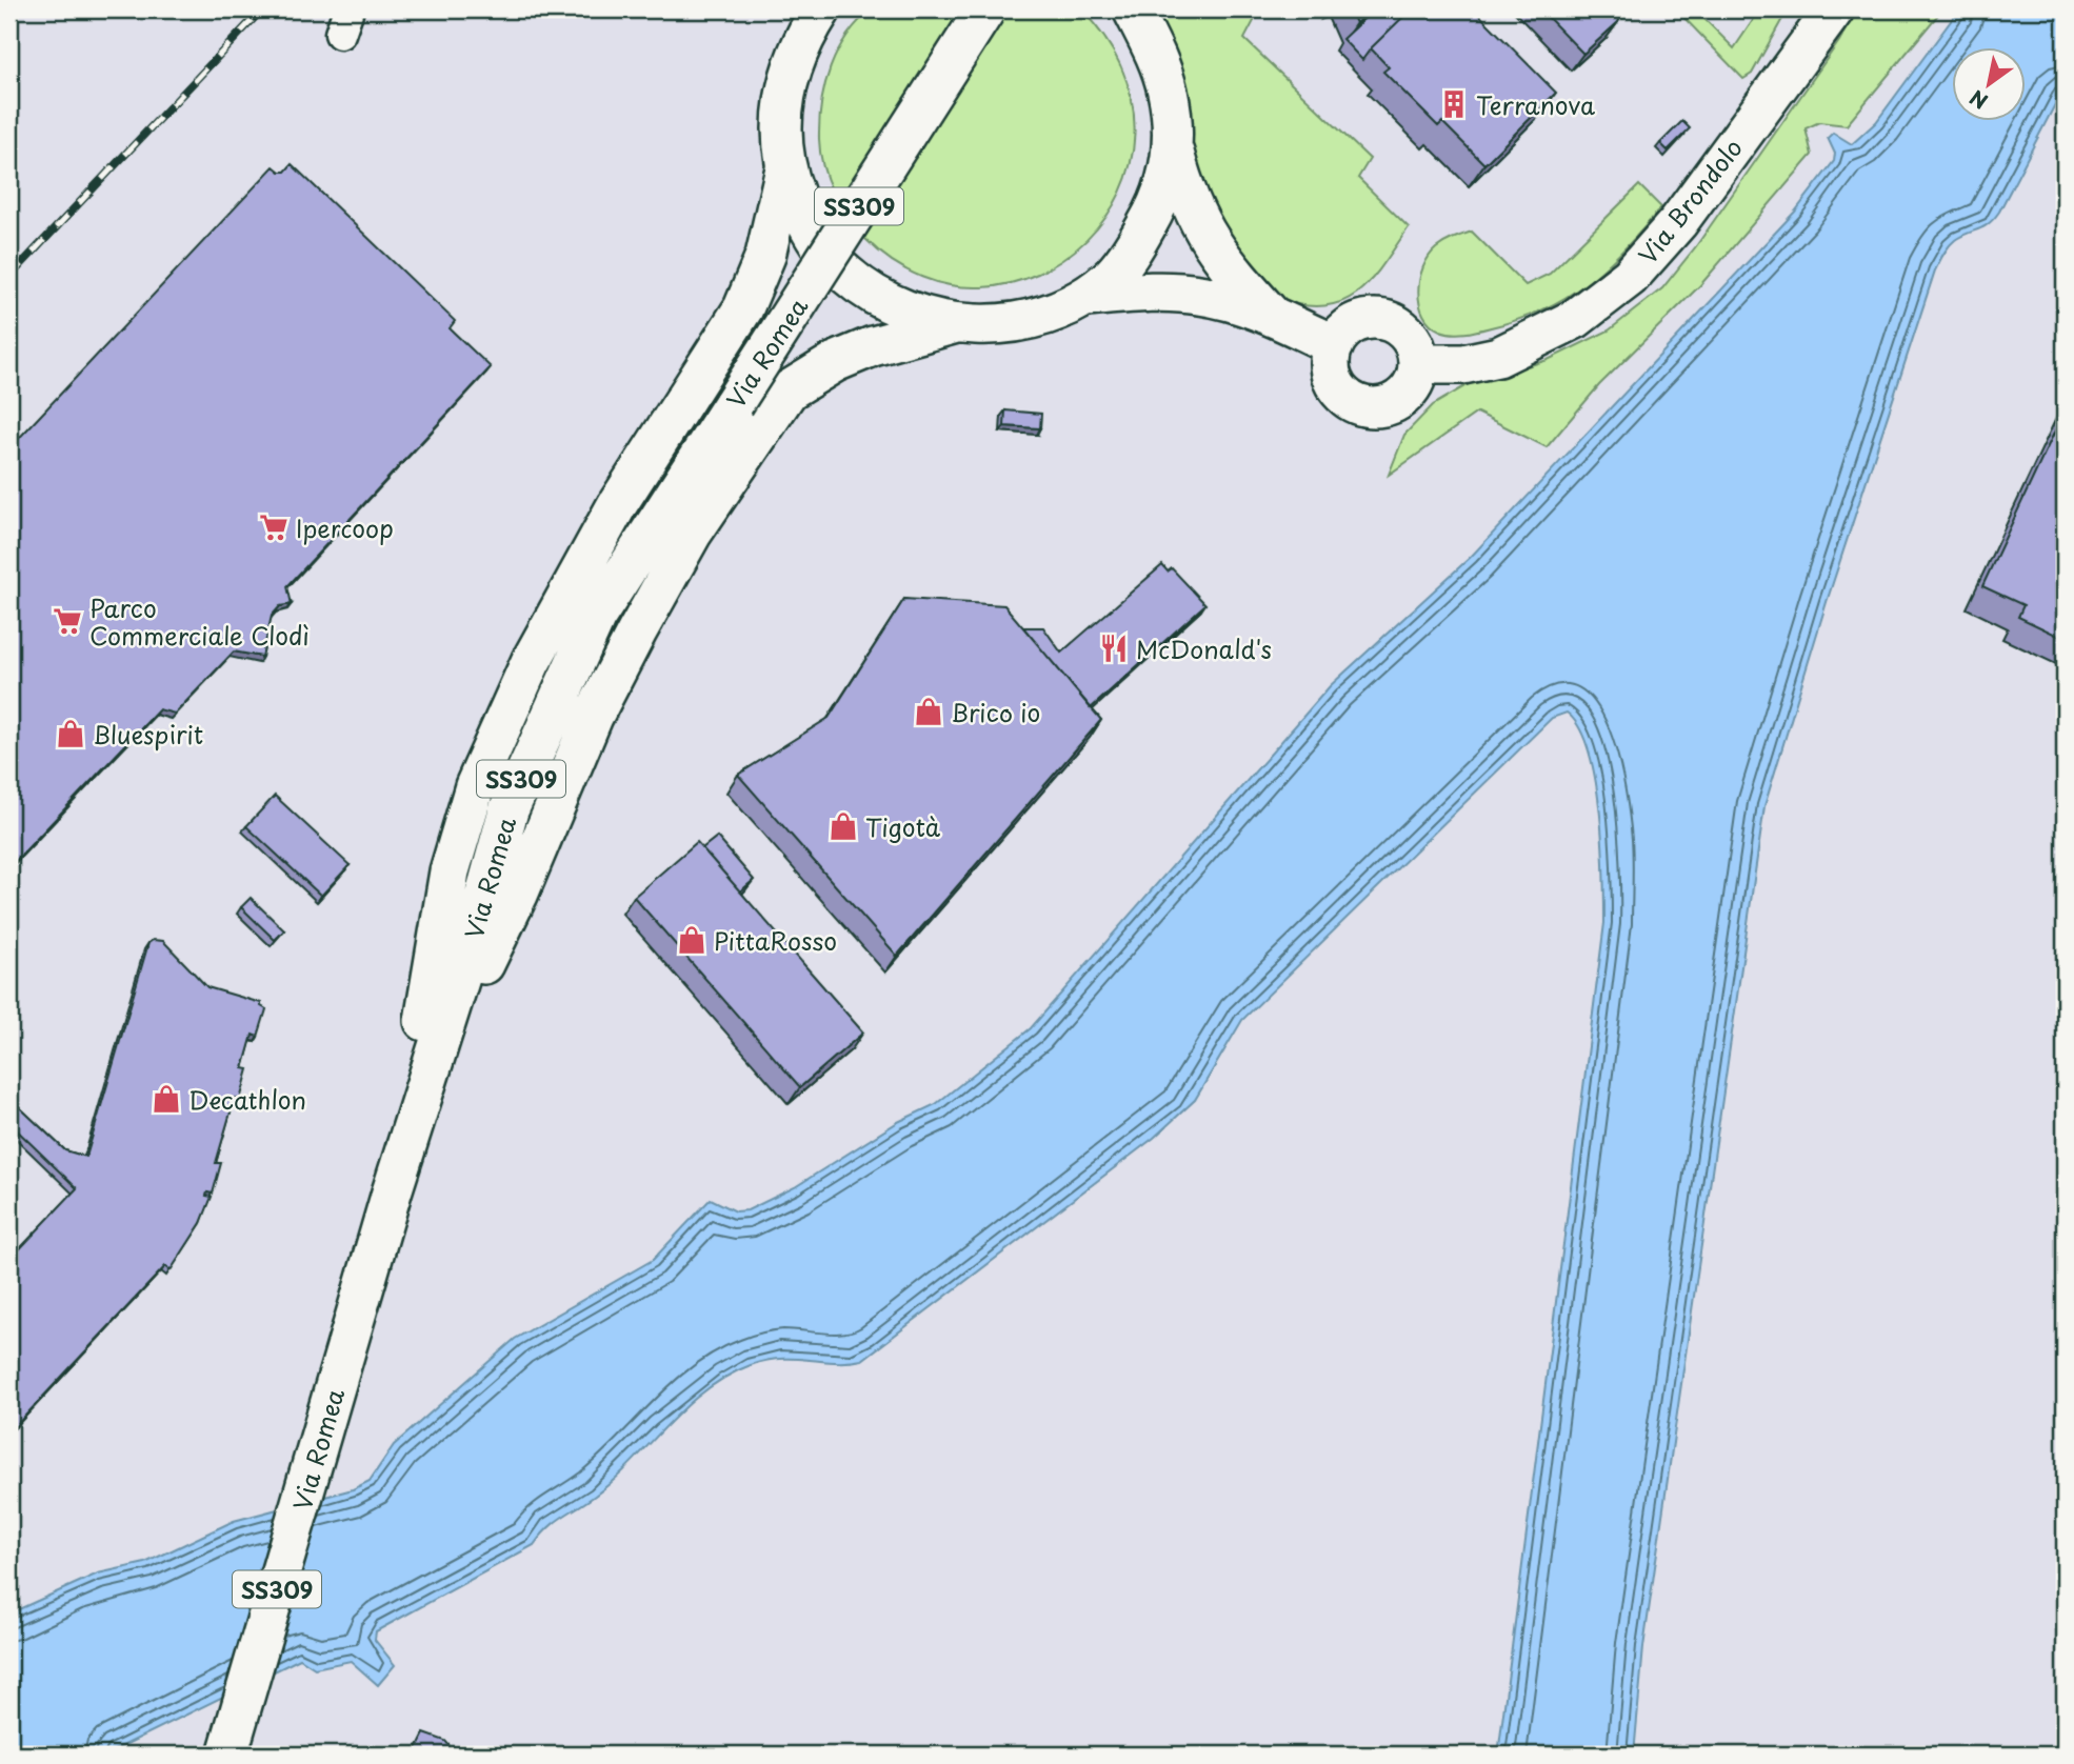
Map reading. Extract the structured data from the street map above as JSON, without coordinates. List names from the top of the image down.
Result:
{
  "streets": {
    "main road": ["Via Brondolo", "SS309", "Via Romea"]
  },
  "places": {
    "building": ["Terranova"],
    "supermarket": ["Ipercoop", "Parco Commerciale Clodì"],
    "restaurant": ["McDonald's"],
    "shop": [
      "Brico io",
      "Bluespirit",
      "Tigotà",
      "PittaRosso",
      "Decathlon"
    ]
  },
  "north": "bottom left"
}
